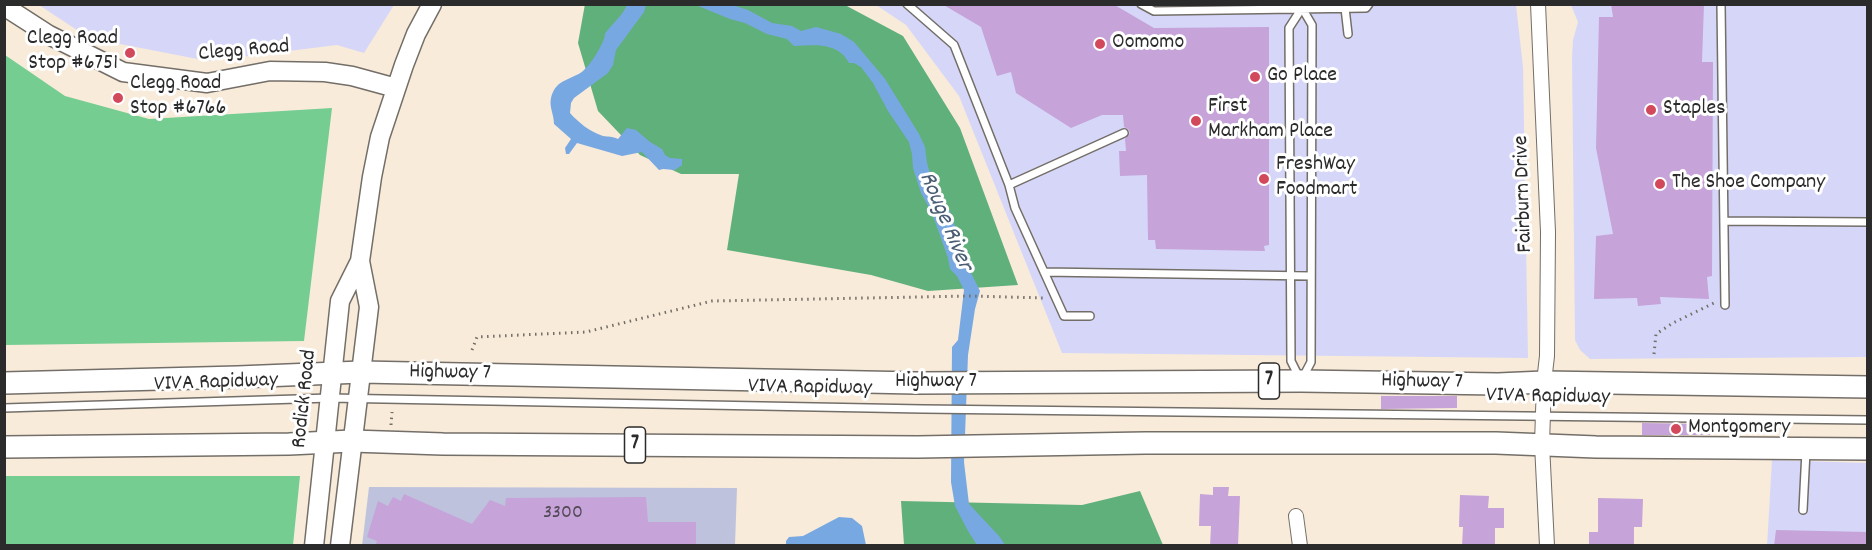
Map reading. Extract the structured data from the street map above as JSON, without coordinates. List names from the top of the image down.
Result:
{
  "streets": {
    "main road": [
      "Clegg Road",
      "Highway 7",
      "7",
      "Rodick Road"
    ],
    "street": ["Fairburn Drive"],
    "lane": ["VIVA Rapidway"]
  },
  "crossings": [
    ["Clegg Road", "Rodick Road"],
    ["Fairburn Drive", "Highway 7"],
    ["Fairburn Drive", "7"],
    ["Fairburn Drive", "VIVA Rapidway"],
    ["Highway 7", "Rodick Road"],
    ["7", "Rodick Road"],
    ["VIVA Rapidway", "Rodick Road"]
  ],
  "water": ["Rouge River"],
  "places": [
    "Oomomo",
    "Clegg Road Stop #6751",
    "Go Place",
    "Clegg Road Stop #6766",
    "Staples",
    "First Markham Place",
    "FreshWay Foodmart",
    "The Shoe Company",
    "Montgomery"
  ],
  "house_numbers": ["3300"]
}
